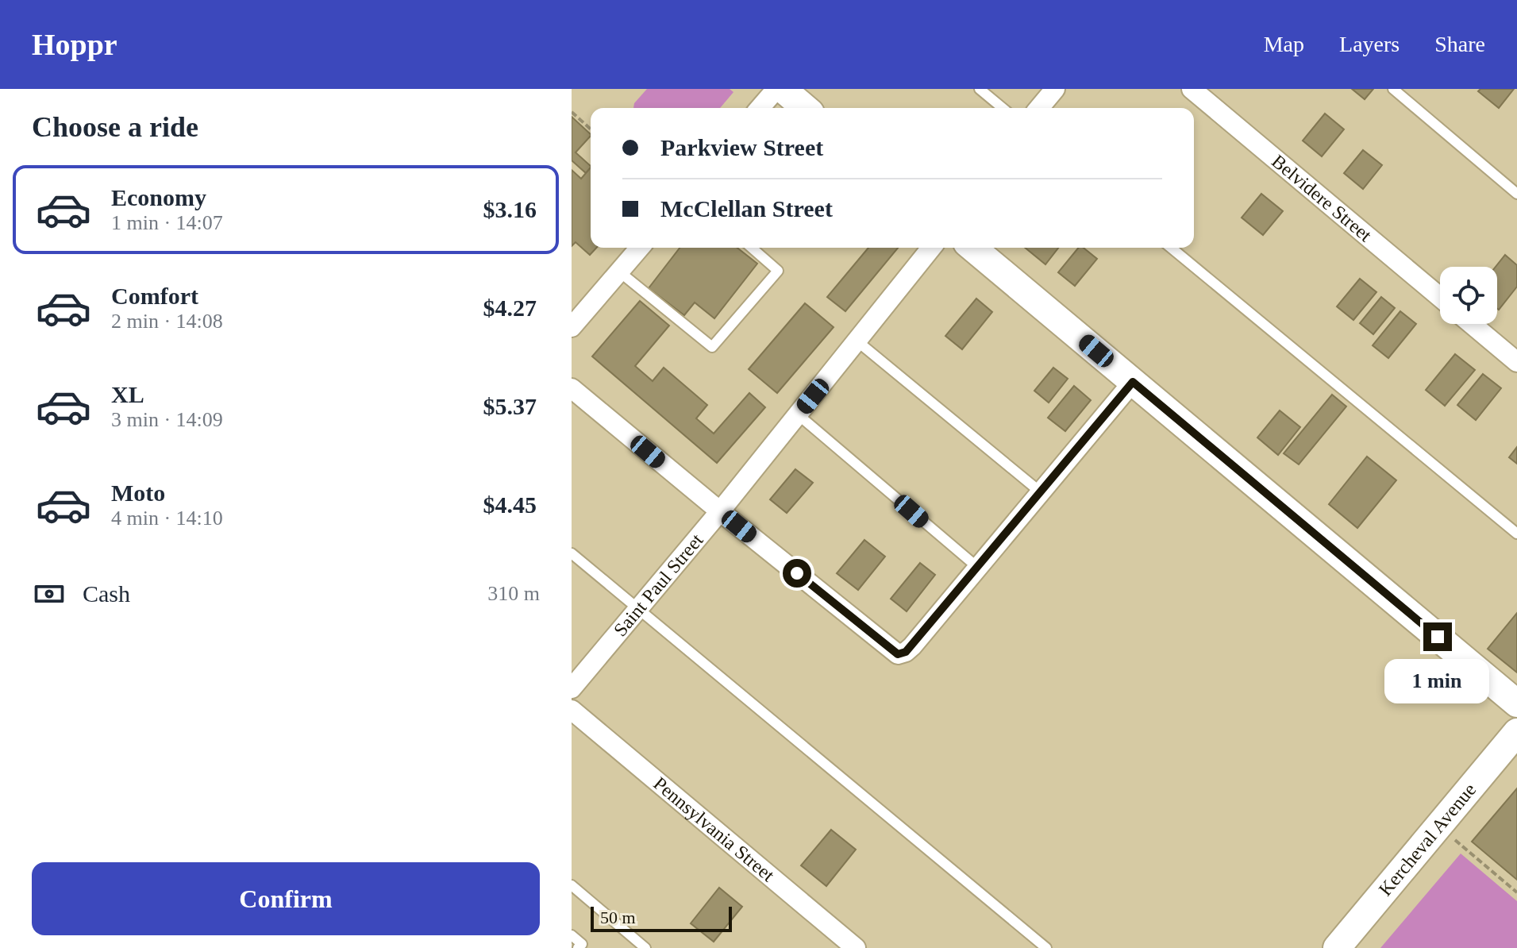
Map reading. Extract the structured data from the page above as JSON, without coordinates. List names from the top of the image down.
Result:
{
  "streets": {
    "street": [
      "Belvidere Street",
      "Saint Paul Street",
      "Pennsylvania Street",
      "Kercheval Avenue"
    ]
  },
  "scale_bar": "50 m",
  "page": {
    "header": "Hoppr",
    "nav": ["Map", "Layers", "Share"],
    "heading": "Choose a ride",
    "banner": ["Parkview Street", "McClellan Street"],
    "list": [
      {
        "name": "Economy",
        "note": "1 min · 14:07",
        "value": "$3.16"
      },
      {
        "name": "Comfort",
        "note": "2 min · 14:08",
        "value": "$4.27"
      },
      {
        "name": "XL",
        "note": "3 min · 14:09",
        "value": "$5.37"
      },
      {
        "name": "Moto",
        "note": "4 min · 14:10",
        "value": "$4.45"
      }
    ],
    "pay": ["Cash", "310 m"],
    "bubble": "1 min",
    "buttons": "Confirm",
    "scale": "50 m"
  }
}
